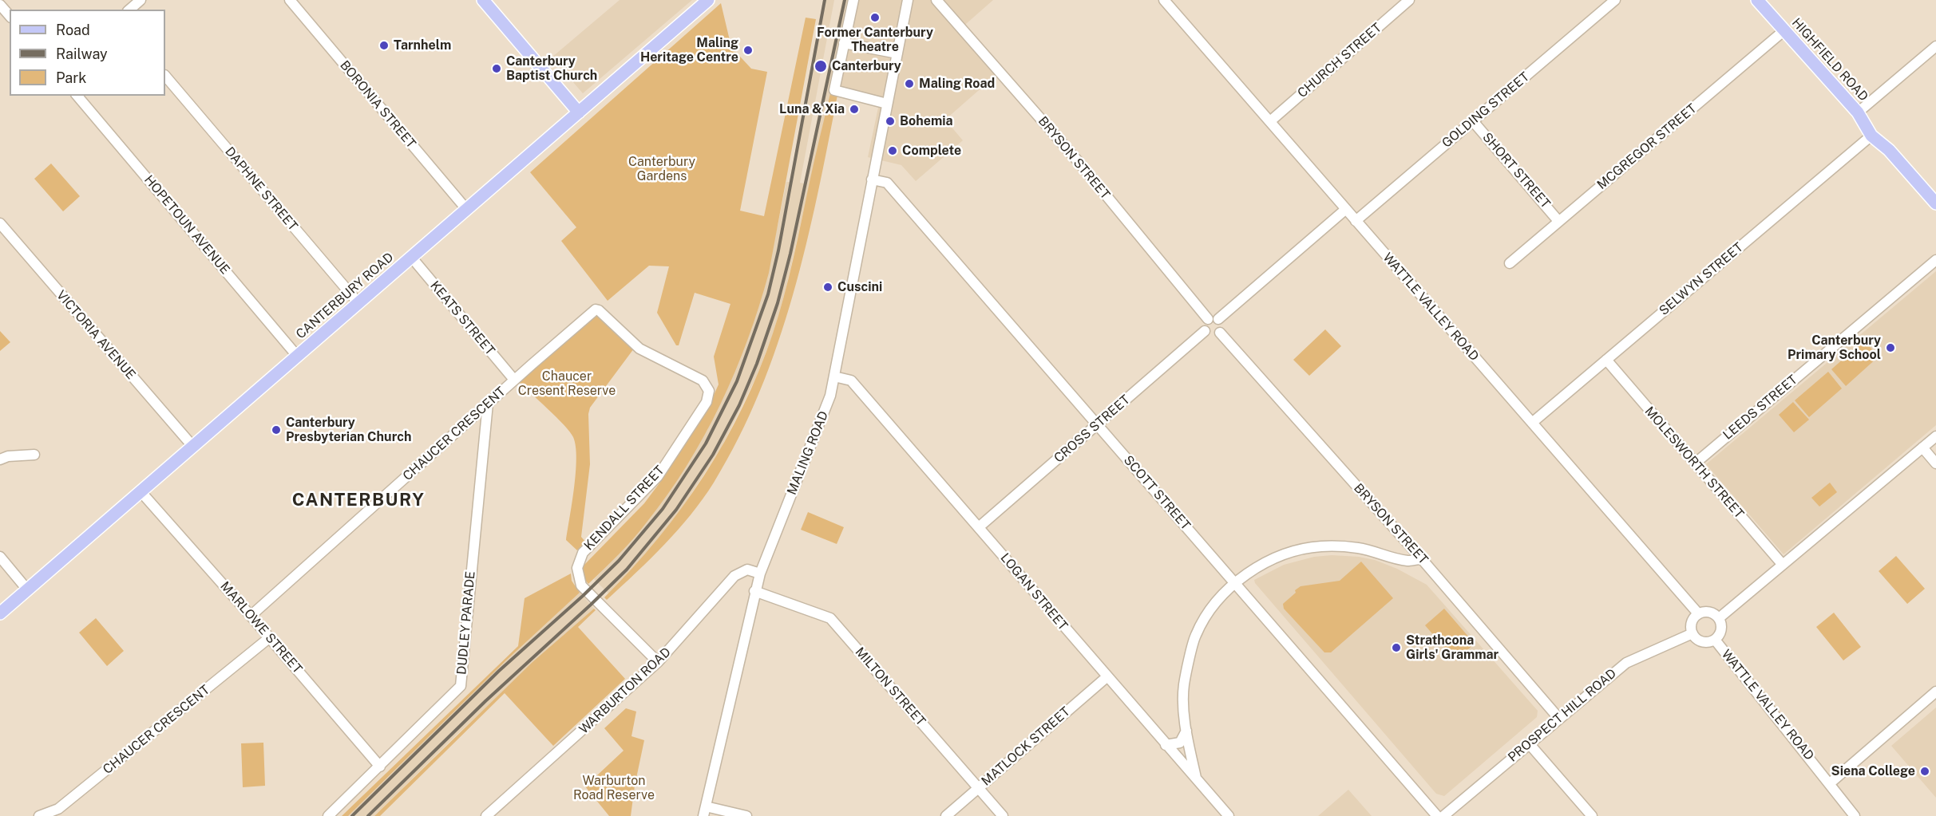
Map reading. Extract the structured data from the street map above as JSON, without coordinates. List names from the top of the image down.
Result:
{
  "streets": {
    "main road": ["HIGHFIELD ROAD", "CANTERBURY ROAD"],
    "street": [
      "CHURCH STREET",
      "BORONIA STREET",
      "GOLDING STREET",
      "MCGREGOR STREET",
      "BRYSON STREET",
      "SHORT STREET",
      "DAPHNE STREET",
      "HOPETOUN AVENUE",
      "SELWYN STREET",
      "WATTLE VALLEY ROAD",
      "KEATS STREET",
      "VICTORIA AVENUE",
      "LEEDS STREET",
      "CROSS STREET",
      "CHAUCER CRESCENT",
      "MALING ROAD",
      "MOLESWORTH STREET",
      "SCOTT STREET",
      "KENDALL STREET",
      "LOGAN STREET",
      "DUDLEY PARADE",
      "MARLOWE STREET",
      "MILTON STREET",
      "WARBURTON ROAD",
      "PROSPECT HILL ROAD",
      "MATLOCK STREET"
    ]
  },
  "crossings": [
    ["HIGHFIELD ROAD", "MCGREGOR STREET"],
    ["HIGHFIELD ROAD", "SELWYN STREET"],
    ["CHURCH STREET", "WATTLE VALLEY ROAD"],
    ["BORONIA STREET", "CANTERBURY ROAD"],
    ["GOLDING STREET", "SHORT STREET"],
    ["GOLDING STREET", "WATTLE VALLEY ROAD"],
    ["MCGREGOR STREET", "SHORT STREET"],
    ["BRYSON STREET", "CROSS STREET"],
    ["BRYSON STREET", "PROSPECT HILL ROAD"],
    ["DAPHNE STREET", "CANTERBURY ROAD"],
    ["HOPETOUN AVENUE", "CANTERBURY ROAD"],
    ["SELWYN STREET", "WATTLE VALLEY ROAD"],
    ["SELWYN STREET", "MOLESWORTH STREET"],
    ["CANTERBURY ROAD", "KEATS STREET"],
    ["CANTERBURY ROAD", "VICTORIA AVENUE"],
    ["CANTERBURY ROAD", "MARLOWE STREET"],
    ["WATTLE VALLEY ROAD", "PROSPECT HILL ROAD"],
    ["KEATS STREET", "CHAUCER CRESCENT"],
    ["LEEDS STREET", "MOLESWORTH STREET"],
    ["CROSS STREET", "SCOTT STREET"],
    ["CROSS STREET", "LOGAN STREET"],
    ["CHAUCER CRESCENT", "KENDALL STREET"],
    ["CHAUCER CRESCENT", "DUDLEY PARADE"],
    ["CHAUCER CRESCENT", "MARLOWE STREET"],
    ["MALING ROAD", "SCOTT STREET"],
    ["MALING ROAD", "LOGAN STREET"],
    ["MALING ROAD", "MILTON STREET"],
    ["MALING ROAD", "WARBURTON ROAD"],
    ["KENDALL STREET", "WARBURTON ROAD"],
    ["LOGAN STREET", "MATLOCK STREET"],
    ["DUDLEY PARADE", "MARLOWE STREET"],
    ["MILTON STREET", "MATLOCK STREET"]
  ],
  "districts": ["CANTERBURY"],
  "parks": ["Canterbury Gardens", "Chaucer Cresent Reserve", "Warburton Road Reserve"],
  "places": [
    "Former Canterbury Theatre",
    "Tarnhelm",
    "Maling Heritage Centre",
    "Canterbury",
    "Canterbury Baptist Church",
    "Maling Road",
    "Luna & Xia",
    "Bohemia",
    "Complete",
    "Cuscini",
    "Canterbury Primary School",
    "Canterbury Presbyterian Church",
    "Strathcona Girls' Grammar",
    "Siena College"
  ],
  "legend": ["Road", "Railway", "Park"]
}
